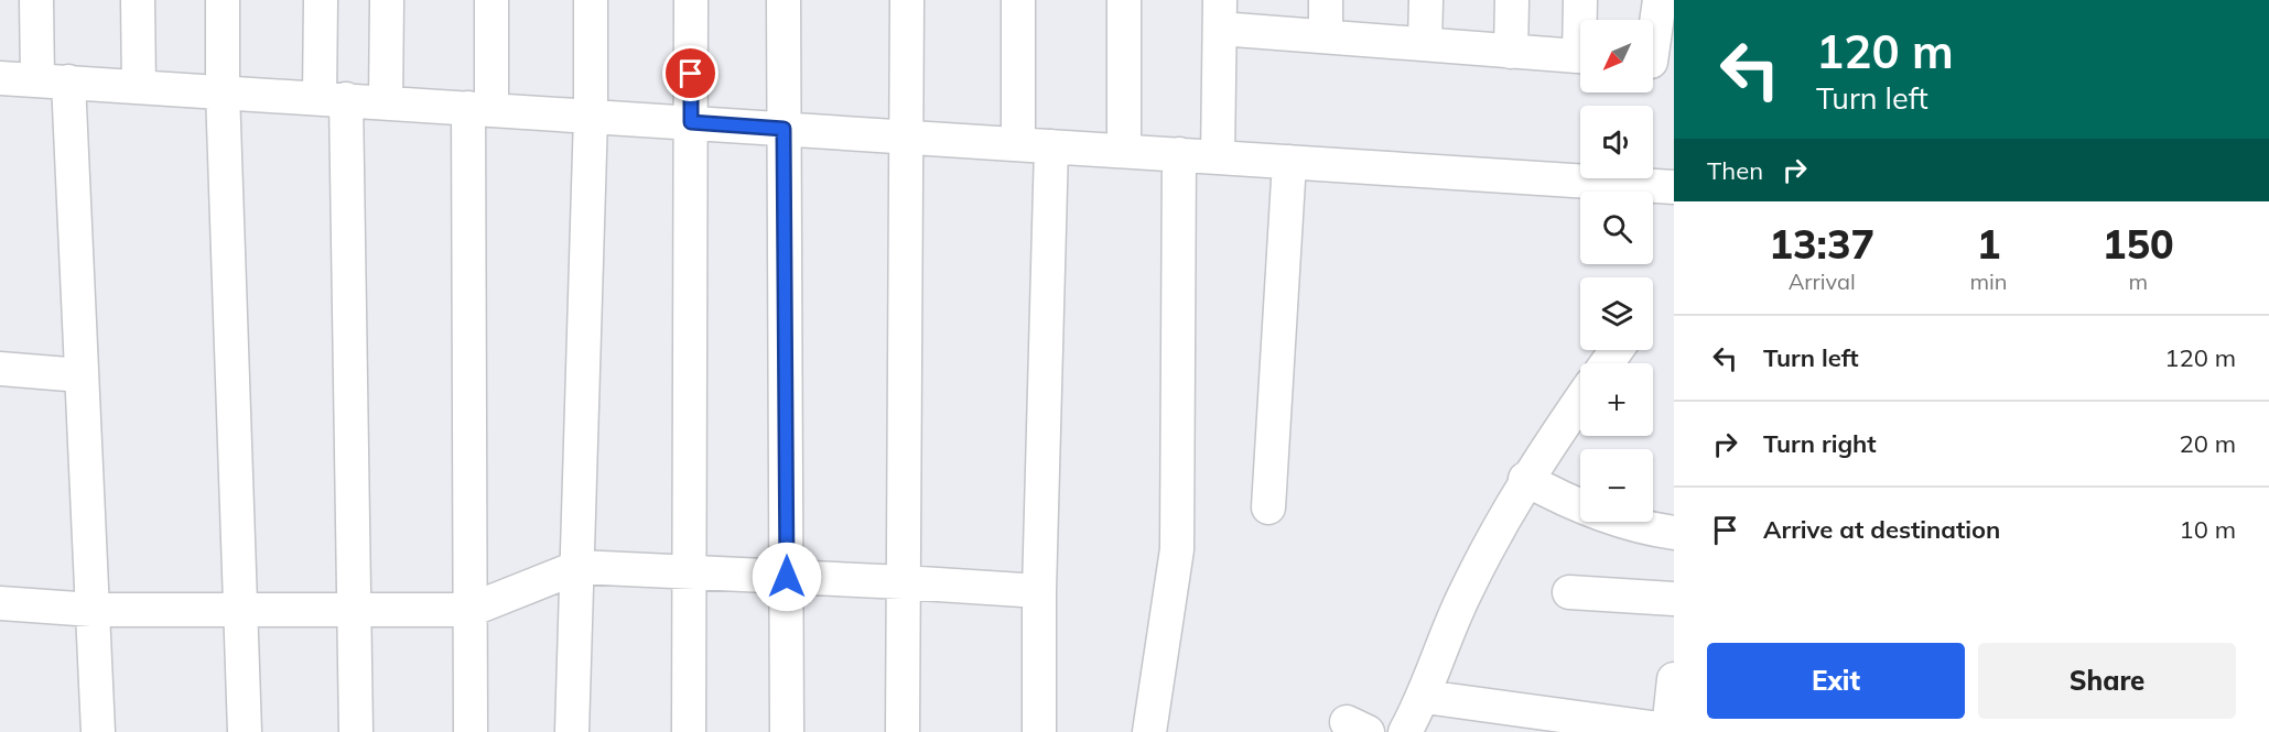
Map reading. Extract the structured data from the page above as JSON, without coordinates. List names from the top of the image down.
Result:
{
  "north": "bottom left",
  "page": {
    "turn": ["120 m", "Turn left"],
    "map_buttons": ["+", "−"],
    "then": "Then",
    "eta": [
      "13:37",
      "Arrival",
      "1",
      "min",
      "150",
      "m"
    ],
    "list": [
      {
        "name": "Turn left",
        "value": "120 m"
      },
      {
        "name": "Turn right",
        "value": "20 m"
      },
      {
        "name": "Arrive at destination",
        "value": "10 m"
      }
    ],
    "buttons": ["Exit", "Share"]
  }
}
